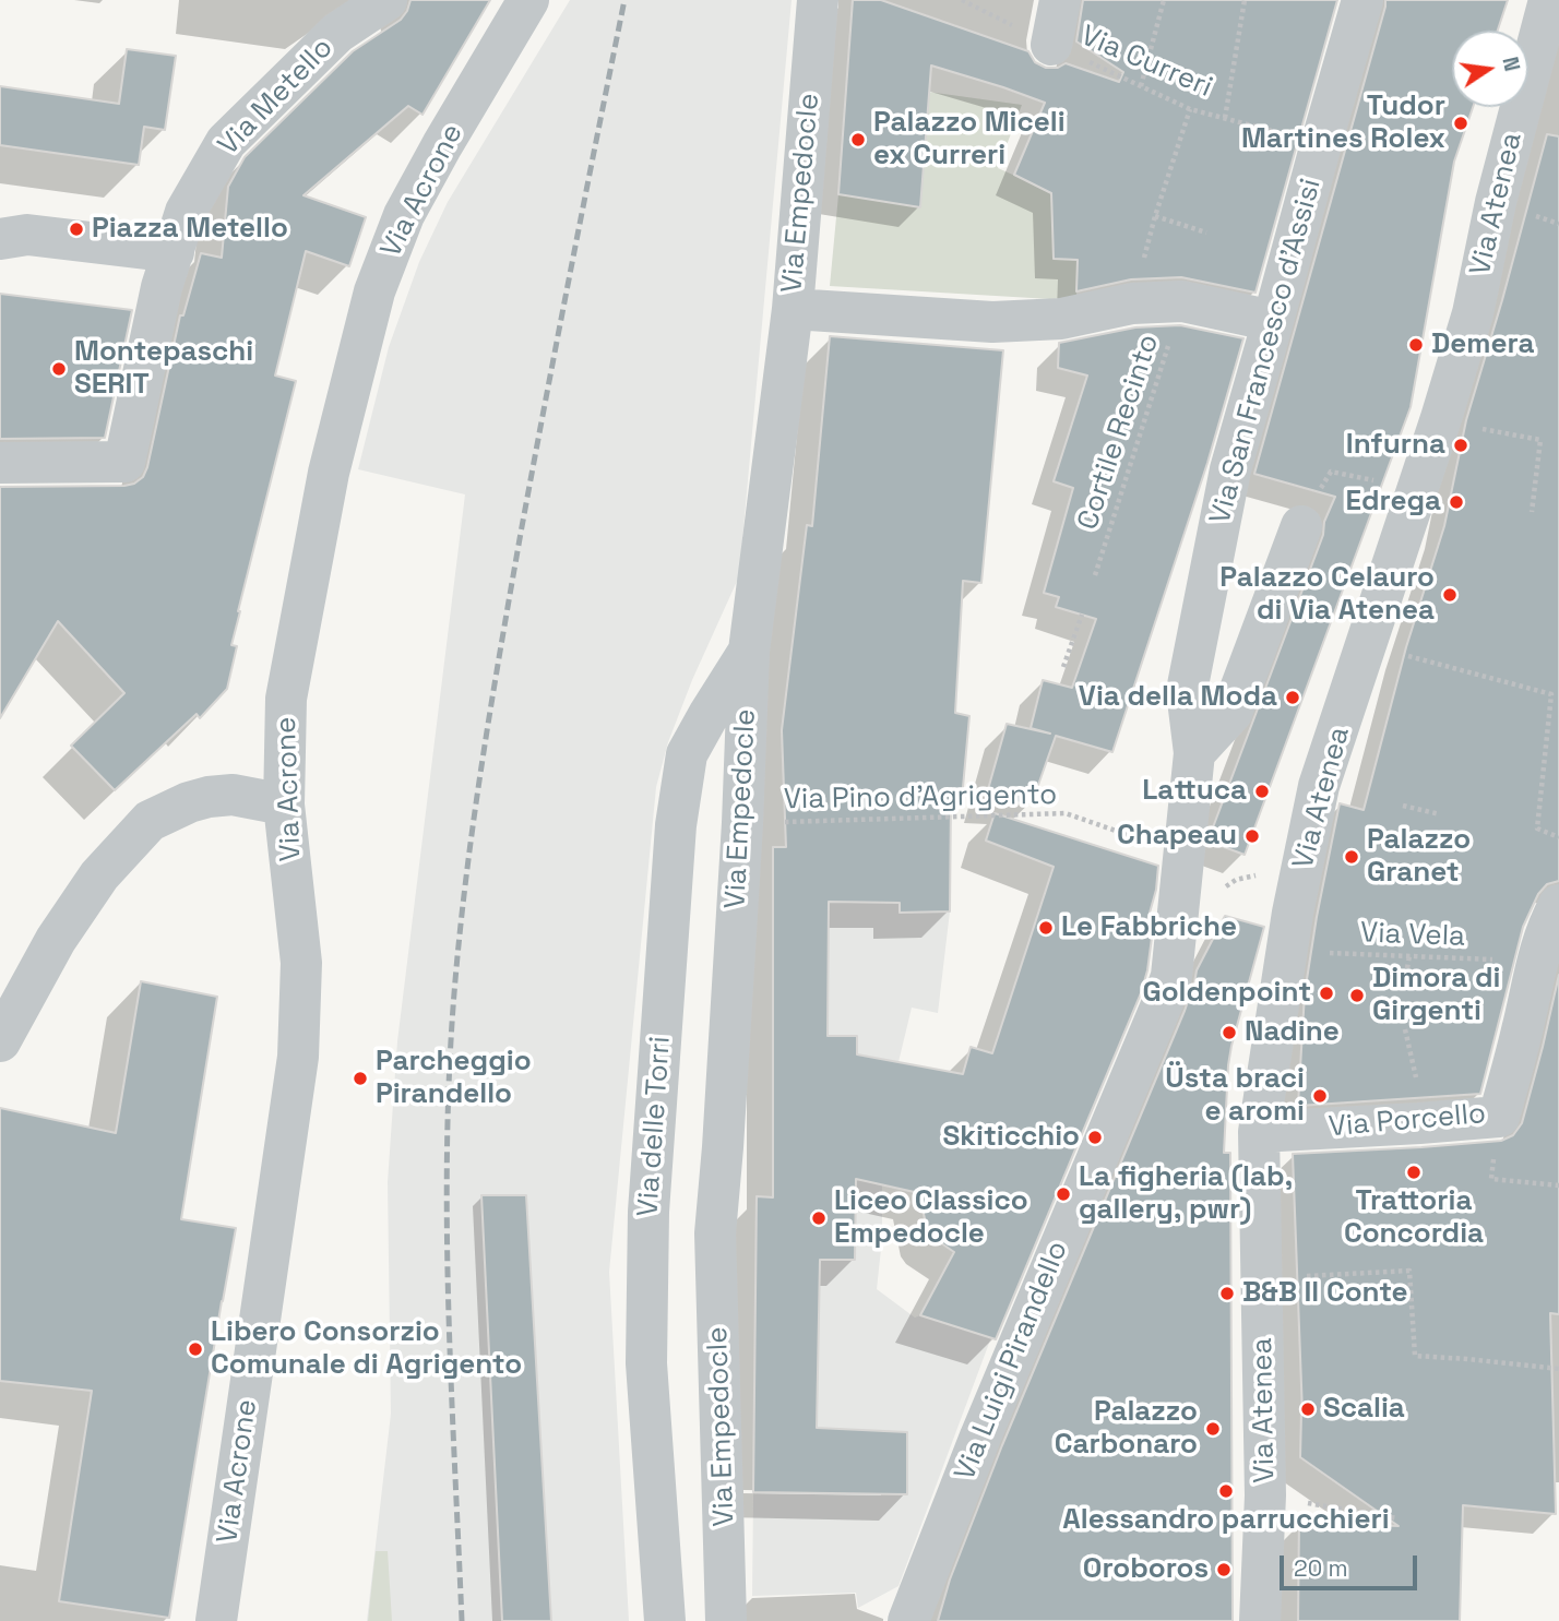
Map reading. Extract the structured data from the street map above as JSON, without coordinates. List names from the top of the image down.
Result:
{
  "streets": {
    "street": [
      "Via Metello",
      "Via Acrone",
      "Via Empedocle",
      "Via Atenea",
      "Via San Francesco d'Assisi",
      "Via Porcello",
      "Via delle Torri",
      "Via Luigi Pirandello"
    ],
    "path": [
      "Via Curreri",
      "Cortile Recinto",
      "Via Pino d'Agrigento",
      "Via Vela"
    ]
  },
  "crossings": [
    ["Via Curreri", "Via San Francesco d'Assisi"],
    ["Via Empedocle", "Via Pino d'Agrigento"],
    ["Via Empedocle", "Via delle Torri"],
    ["Via Atenea", "Via Vela"],
    ["Via Atenea", "Via Porcello"],
    ["Via San Francesco d'Assisi", "Via Pino d'Agrigento"],
    ["Via San Francesco d'Assisi", "Via Luigi Pirandello"],
    ["Via Vela", "Via Porcello"]
  ],
  "places": [
    "Tudor Martines Rolex",
    "Palazzo Miceli ex Curreri",
    "Piazza Metello",
    "Demera",
    "Montepaschi SERIT",
    "Infurna",
    "Edrega",
    "Palazzo Celauro di Via Atenea",
    "Via della Moda",
    "Lattuca",
    "Chapeau",
    "Palazzo Granet",
    "Le Fabbriche",
    "Goldenpoint",
    "Dimora di Girgenti",
    "Nadine",
    "Parcheggio Pirandello",
    "Üsta braci e aromi",
    "Skiticchio",
    "Trattoria Concordia",
    "La figheria (lab, gallery, pwr)",
    "Liceo Classico Empedocle",
    "B&B Il Conte",
    "Libero Consorzio Comunale di Agrigento",
    "Scalia",
    "Palazzo Carbonaro",
    "Alessandro parrucchieri",
    "Oroboros"
  ],
  "scale_bar": "20 m",
  "north": "right"
}
